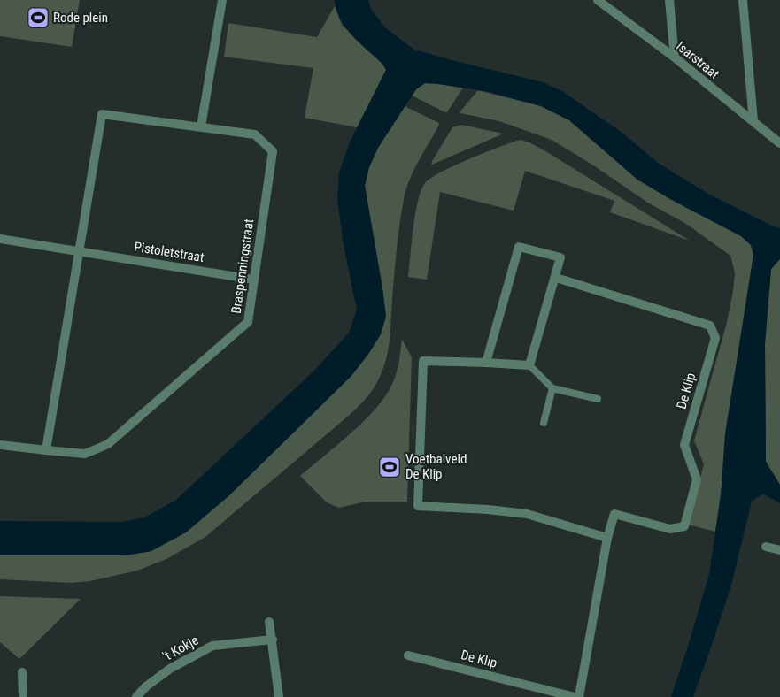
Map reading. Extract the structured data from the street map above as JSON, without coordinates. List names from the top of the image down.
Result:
{
  "streets": {
    "street": [
      "Isarstraat",
      "Pistoletstraat",
      "Braspenningstraat",
      "De Klip",
      "'t Kokje"
    ]
  },
  "crossings": [
    ["Pistoletstraat", "Braspenningstraat"]
  ],
  "places": {
    "sports": ["Rode plein", "Voetbalveld De Klip"]
  }
}
